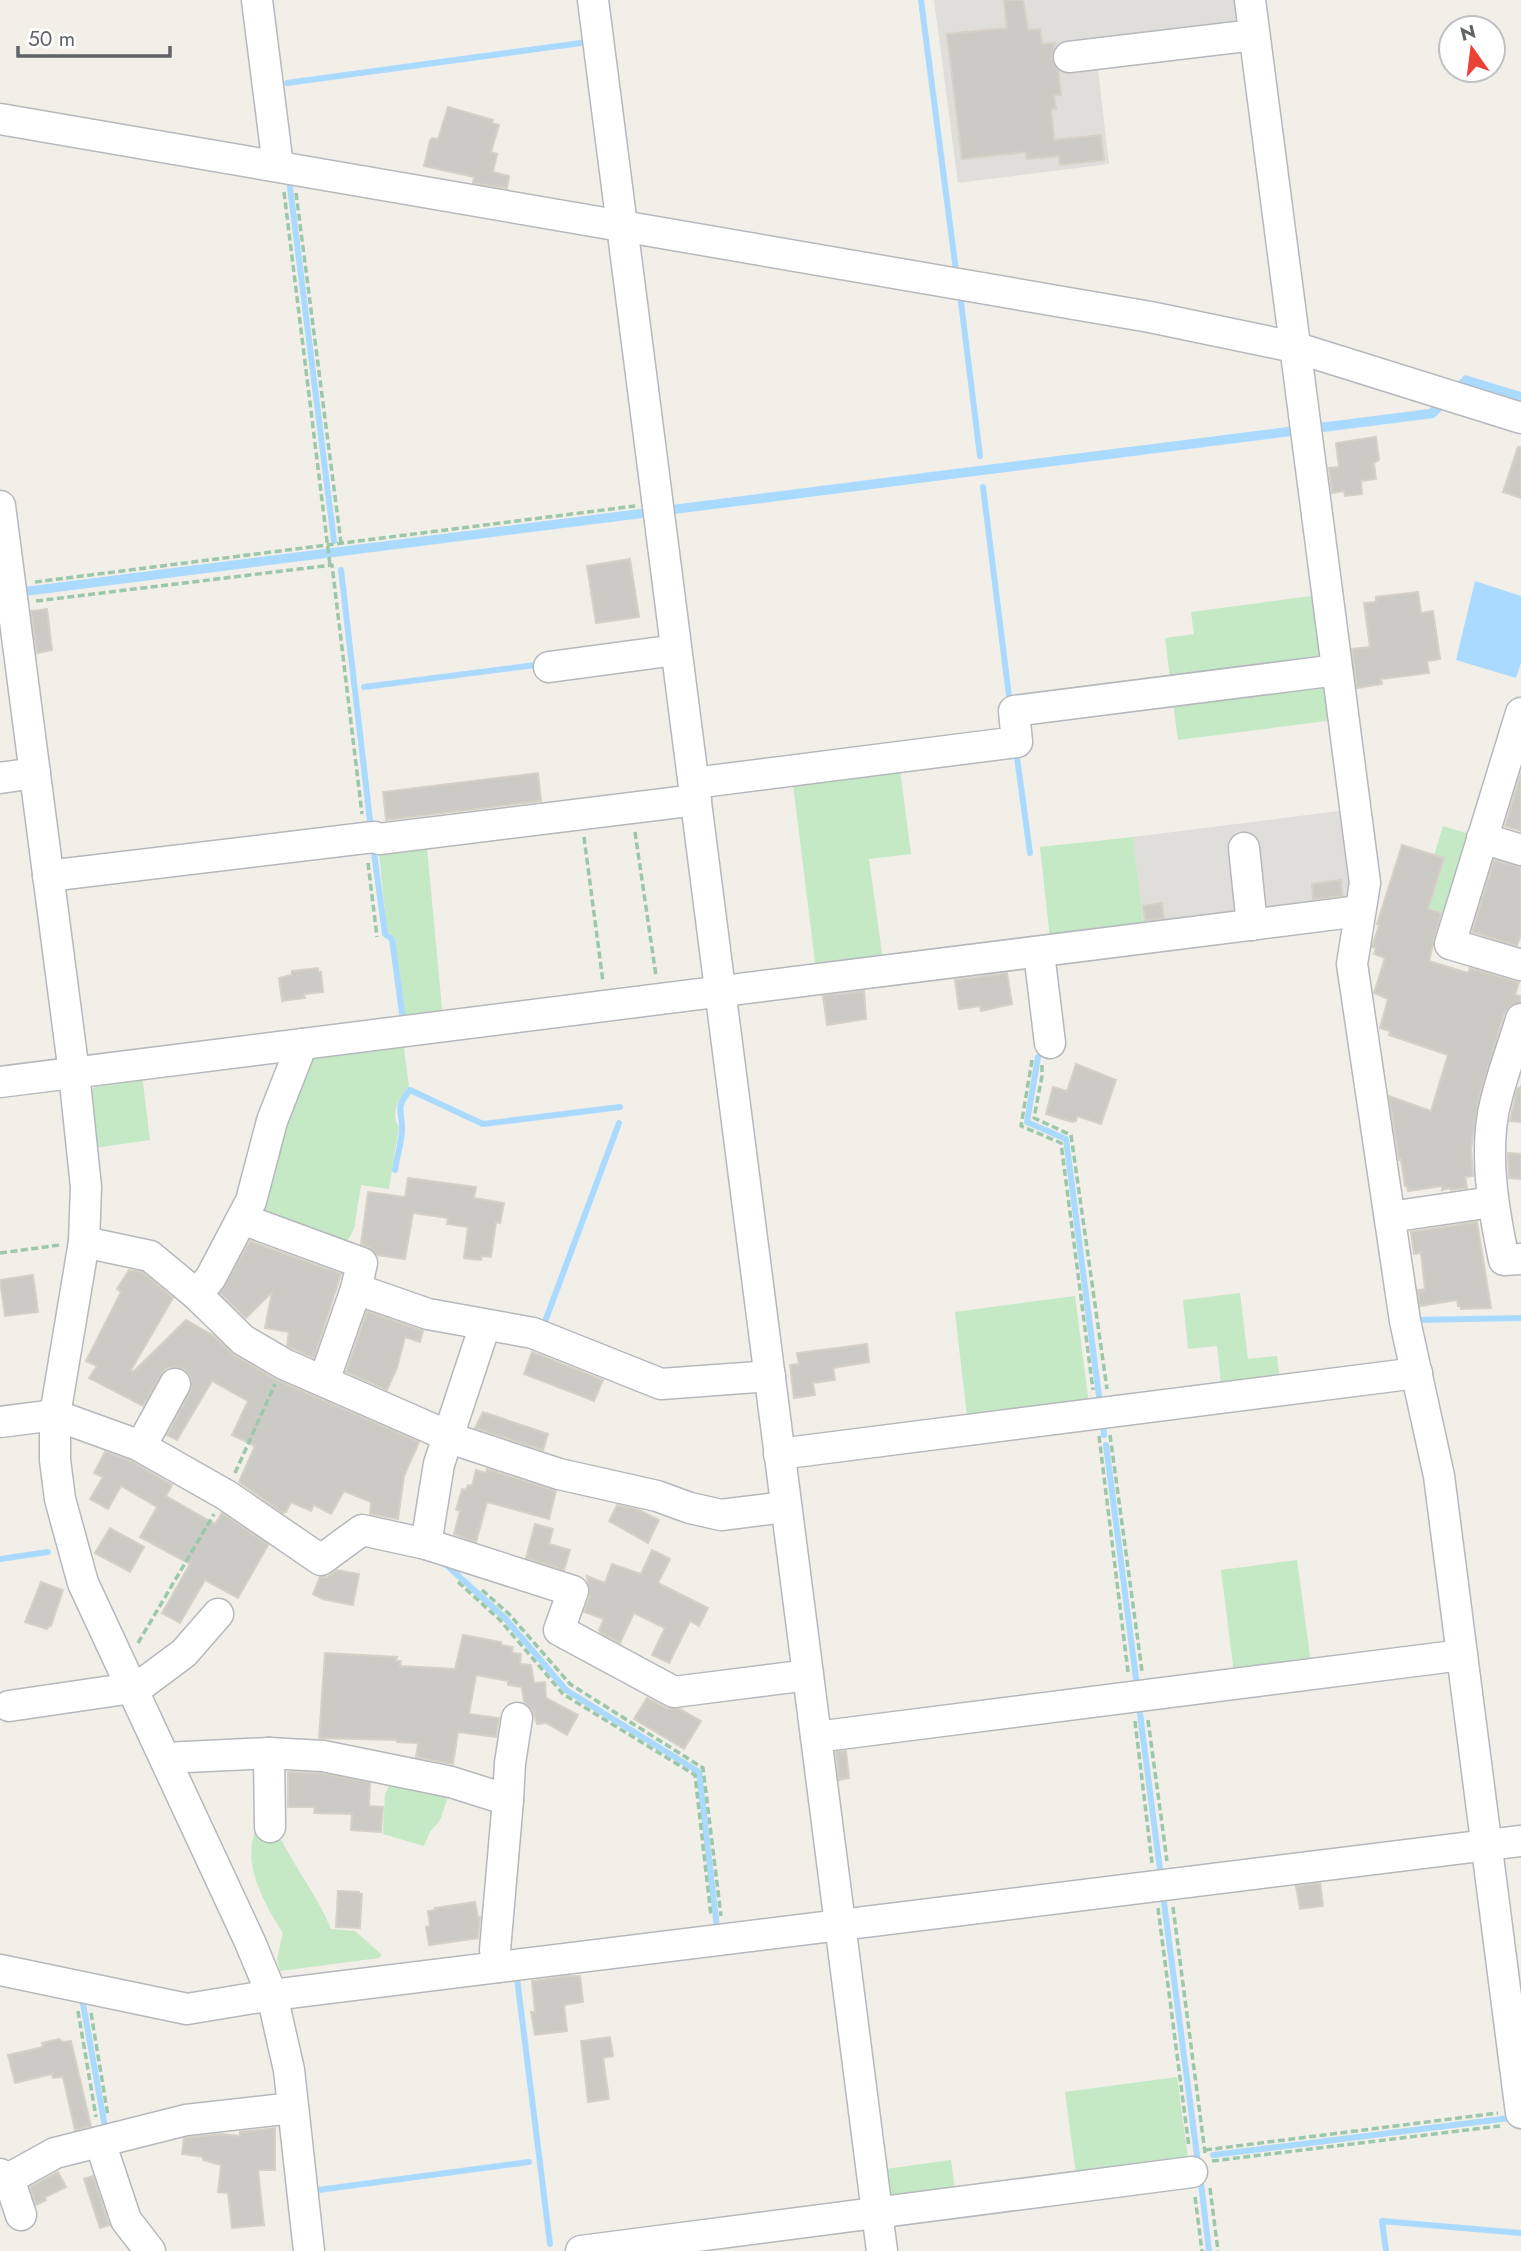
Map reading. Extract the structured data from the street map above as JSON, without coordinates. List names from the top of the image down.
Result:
{
  "scale_bar": "50 m",
  "north": "top"
}
